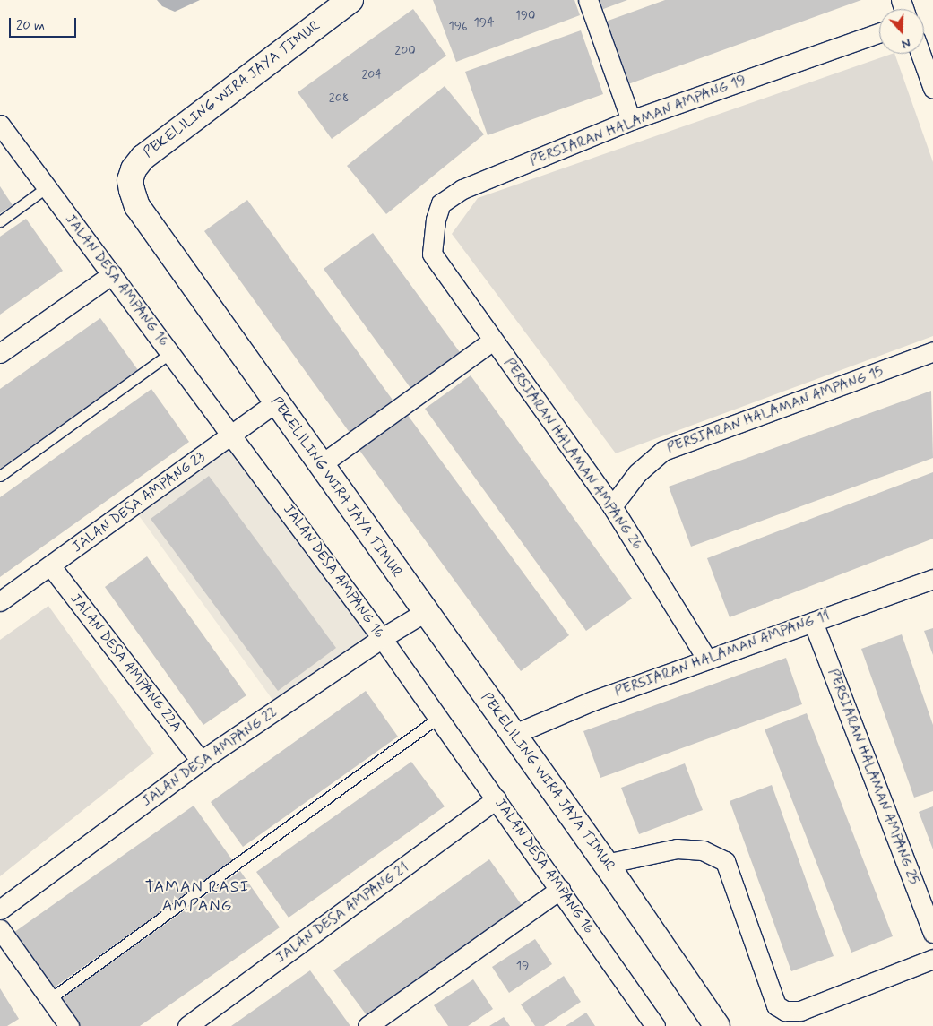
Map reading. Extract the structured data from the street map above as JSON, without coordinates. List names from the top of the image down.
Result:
{
  "streets": {
    "street": [
      "PEKELILING WIRA JAYA TIMUR",
      "PERSIARAN HALAMAN AMPANG 19",
      "JALAN DESA AMPANG 16",
      "PERSIARAN HALAMAN AMPANG 15",
      "PERSIARAN HALAMAN AMPANG 26",
      "JALAN DESA AMPANG 23",
      "PERSIARAN HALAMAN AMPANG 11",
      "JALAN DESA AMPANG 22A",
      "JALAN DESA AMPANG 22",
      "PERSIARAN HALAMAN AMPANG 25",
      "JALAN DESA AMPANG 21"
    ]
  },
  "crossings": [
    ["PEKELILING WIRA JAYA TIMUR", "JALAN DESA AMPANG 23"],
    ["PEKELILING WIRA JAYA TIMUR", "PERSIARAN HALAMAN AMPANG 11"],
    ["PEKELILING WIRA JAYA TIMUR", "JALAN DESA AMPANG 22"],
    ["PERSIARAN HALAMAN AMPANG 19", "PERSIARAN HALAMAN AMPANG 26"],
    ["JALAN DESA AMPANG 16", "JALAN DESA AMPANG 23"],
    ["JALAN DESA AMPANG 16", "JALAN DESA AMPANG 22"],
    ["JALAN DESA AMPANG 16", "JALAN DESA AMPANG 21"],
    ["PERSIARAN HALAMAN AMPANG 15", "PERSIARAN HALAMAN AMPANG 26"],
    ["PERSIARAN HALAMAN AMPANG 26", "PERSIARAN HALAMAN AMPANG 11"],
    ["JALAN DESA AMPANG 23", "JALAN DESA AMPANG 22A"],
    ["PERSIARAN HALAMAN AMPANG 11", "PERSIARAN HALAMAN AMPANG 25"],
    ["JALAN DESA AMPANG 22A", "JALAN DESA AMPANG 22"]
  ],
  "districts": ["TAMAN RASI AMPANG"],
  "house_numbers": [
    "190",
    "194",
    "196",
    "200",
    "204",
    "208",
    "19"
  ],
  "scale_bar": "20 m",
  "north": "bottom"
}
